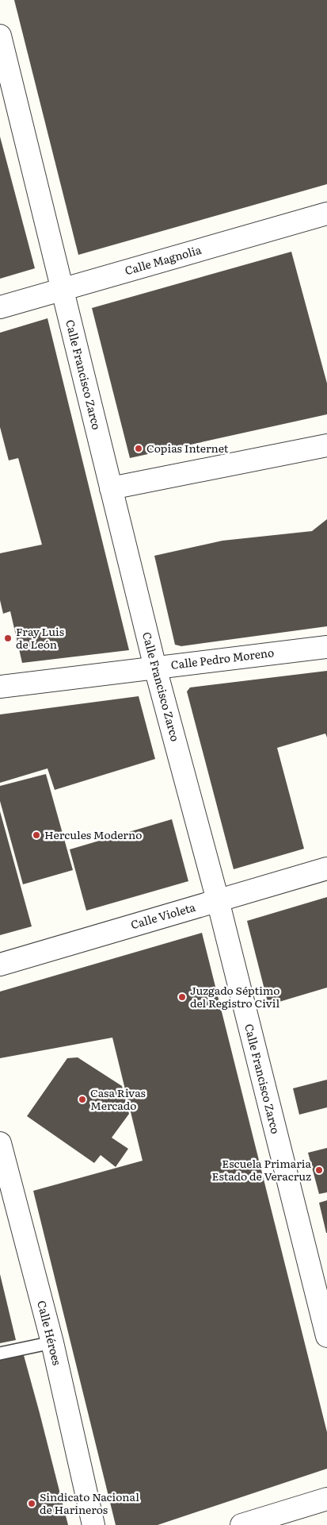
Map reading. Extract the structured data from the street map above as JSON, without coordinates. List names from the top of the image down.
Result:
{
  "streets": {
    "street": [
      "Calle Magnolia",
      "Calle Francisco Zarco",
      "Calle Pedro Moreno",
      "Calle Violeta",
      "Calle Héroes"
    ]
  },
  "crossings": [
    ["Calle Magnolia", "Calle Francisco Zarco"],
    ["Calle Francisco Zarco", "Calle Pedro Moreno"],
    ["Calle Francisco Zarco", "Calle Violeta"]
  ],
  "places": [
    "Copias Internet",
    "Fray Luis de León",
    "Hercules Moderno",
    "Juzgado Séptimo del Registro Civil",
    "Casa Rivas Mercado",
    "Escuela Primaria Estado de Veracruz",
    "Sindicato Nacional de Harineros"
  ]
}
